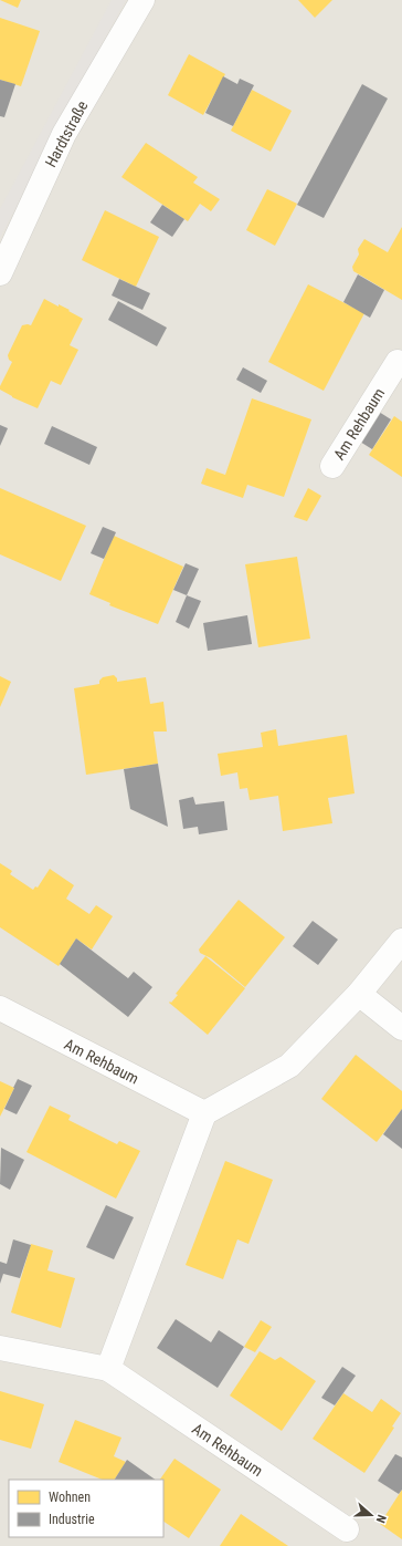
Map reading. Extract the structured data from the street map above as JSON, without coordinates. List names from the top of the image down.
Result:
{
  "streets": {
    "street": ["Hardtstraße", "Am Rehbaum"]
  },
  "legend": ["Wohnen", "Industrie"],
  "north": "right"
}
